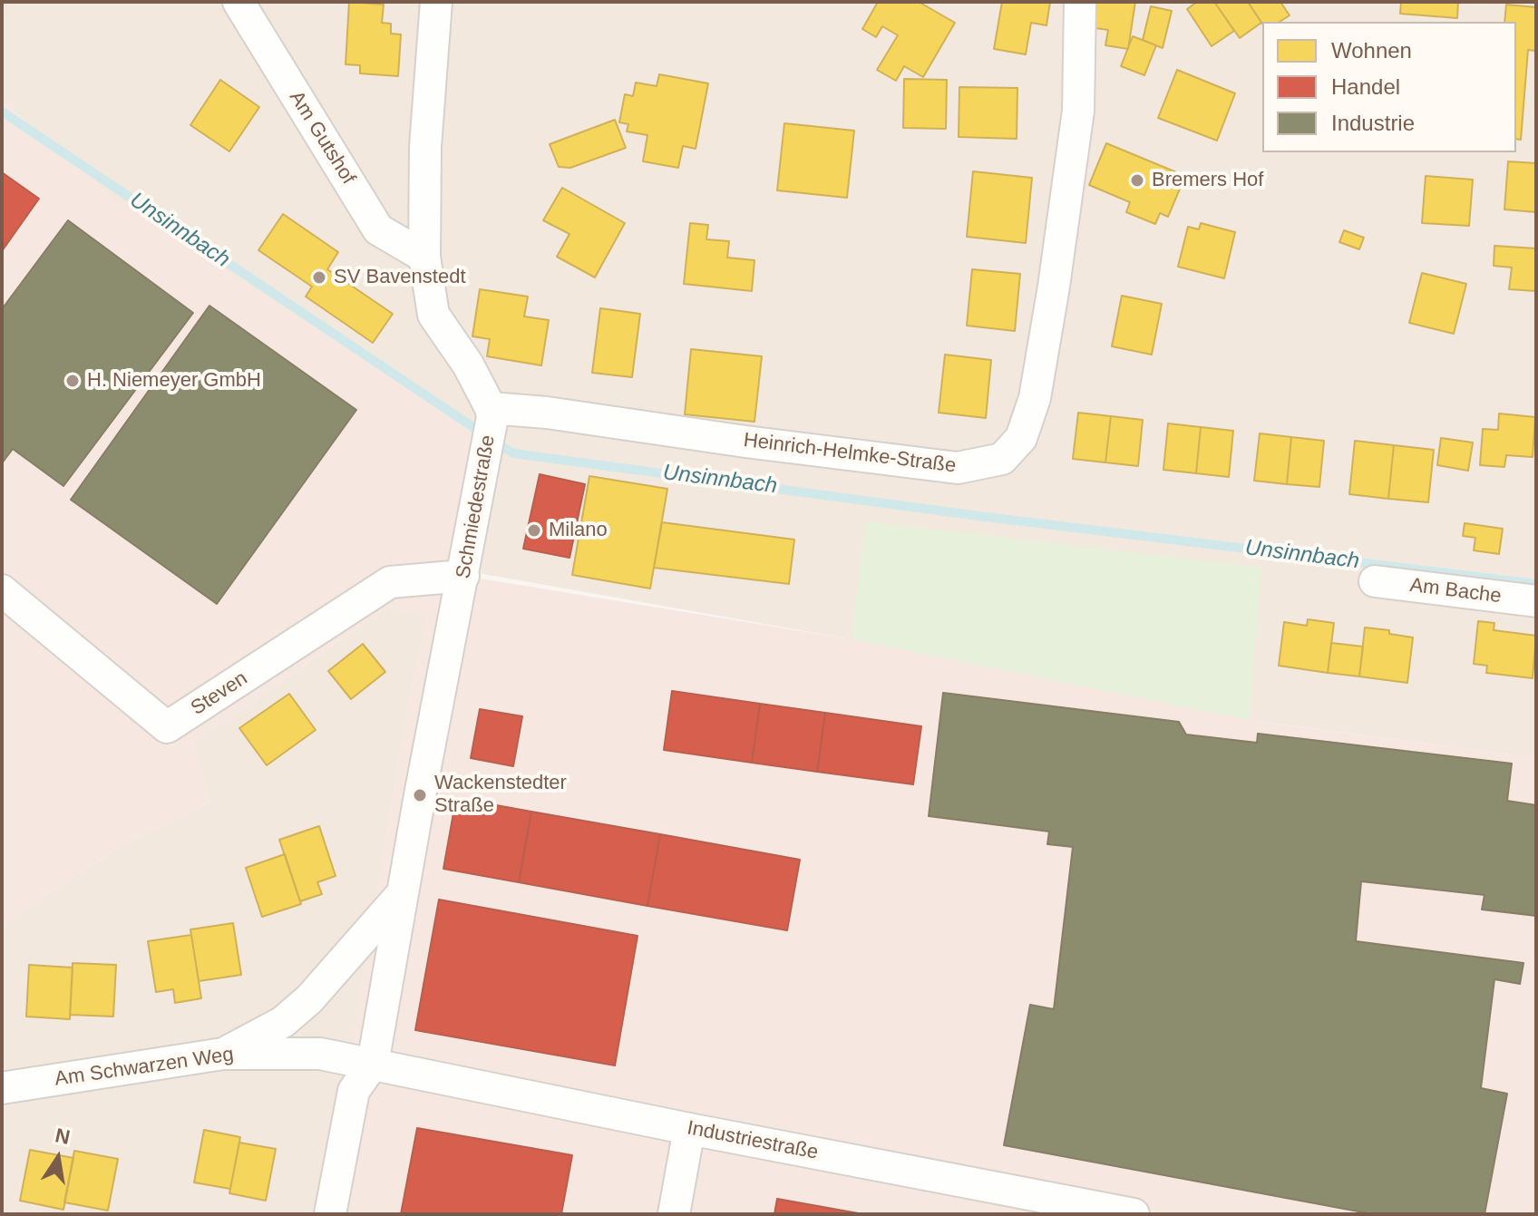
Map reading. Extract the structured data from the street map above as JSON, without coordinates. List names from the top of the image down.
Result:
{
  "streets": {
    "street": [
      "Am Gutshof",
      "Heinrich-Helmke-Straße",
      "Schmiedestraße",
      "Am Bache",
      "Steven",
      "Am Schwarzen Weg",
      "Industriestraße"
    ]
  },
  "crossings": [
    ["Am Gutshof", "Schmiedestraße"],
    ["Heinrich-Helmke-Straße", "Schmiedestraße"],
    ["Schmiedestraße", "Steven"],
    ["Schmiedestraße", "Am Schwarzen Weg"],
    ["Schmiedestraße", "Industriestraße"],
    ["Am Schwarzen Weg", "Industriestraße"]
  ],
  "water": ["Unsinnbach"],
  "places": [
    "Bremers Hof",
    "SV Bavenstedt",
    "H. Niemeyer GmbH",
    "Milano",
    "Wackenstedter Straße"
  ],
  "legend": ["Wohnen", "Handel", "Industrie"],
  "north": "top"
}
